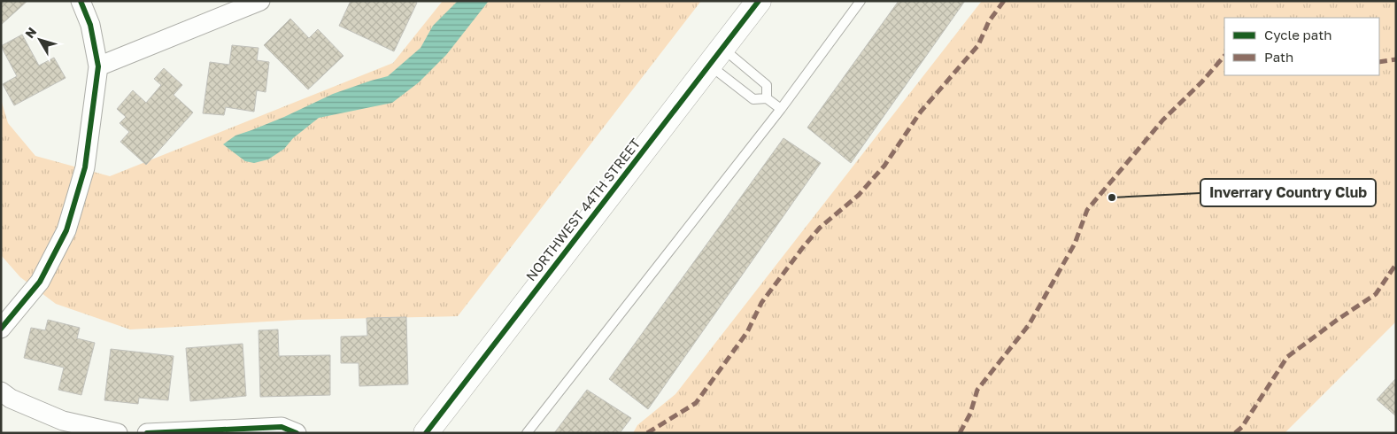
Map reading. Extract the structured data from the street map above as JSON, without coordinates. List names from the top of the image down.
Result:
{
  "streets": {
    "street": ["NORTHWEST 44TH STREET"]
  },
  "places": ["Inverrary Country Club"],
  "legend": ["Cycle path", "Path"],
  "north": "top left"
}
